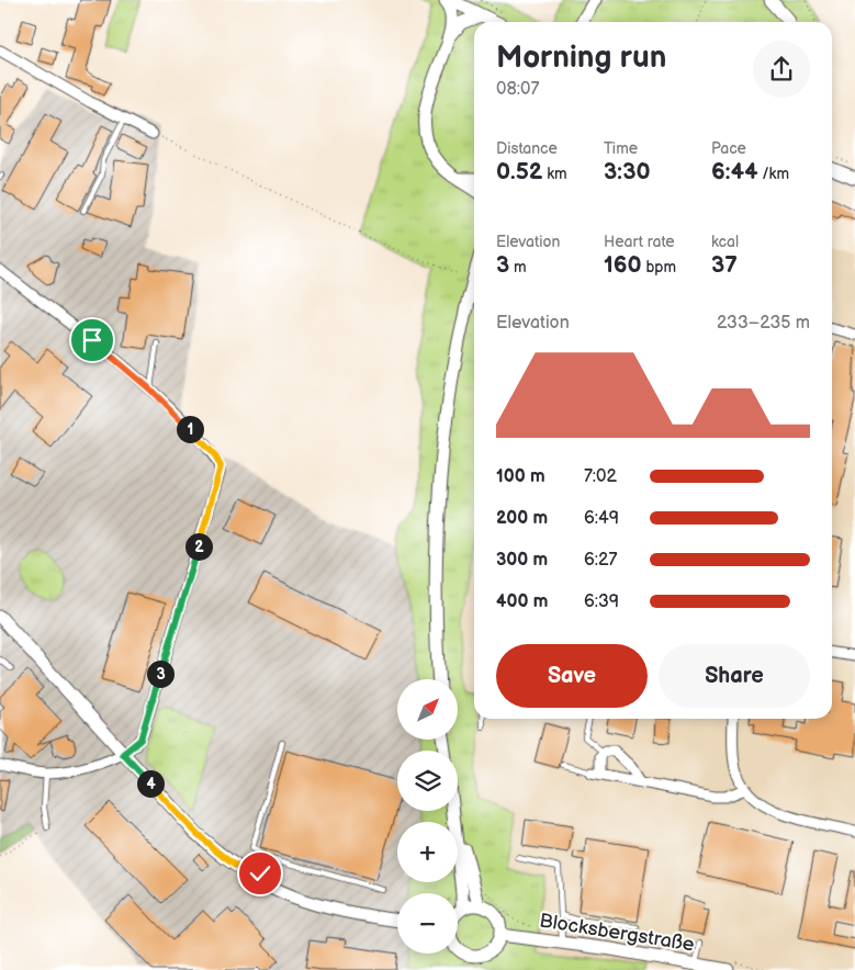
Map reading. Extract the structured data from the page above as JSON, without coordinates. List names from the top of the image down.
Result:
{
  "streets": {
    "main road": ["Blocksbergstraße"]
  },
  "north": "top right",
  "page": {
    "heading": ["Morning run", "08:07"],
    "stats": [
      ["Distance", "0.52 km"],
      ["Time", "3:30"],
      ["Pace", "6:44 /km"],
      ["Elevation", "3 m"],
      ["Heart rate", "160 bpm"],
      ["kcal", "37"]
    ],
    "chart": ["Elevation", "233–235 m"],
    "pins": [
      "1",
      "2",
      "3",
      "4"
    ],
    "list": [
      {
        "name": "100 m",
        "note": "7:02"
      },
      {
        "name": "200 m",
        "note": "6:49"
      },
      {
        "name": "300 m",
        "note": "6:27"
      },
      {
        "name": "400 m",
        "note": "6:39"
      }
    ],
    "buttons": ["Save", "Share"],
    "map_buttons": ["+", "−"]
  }
}
